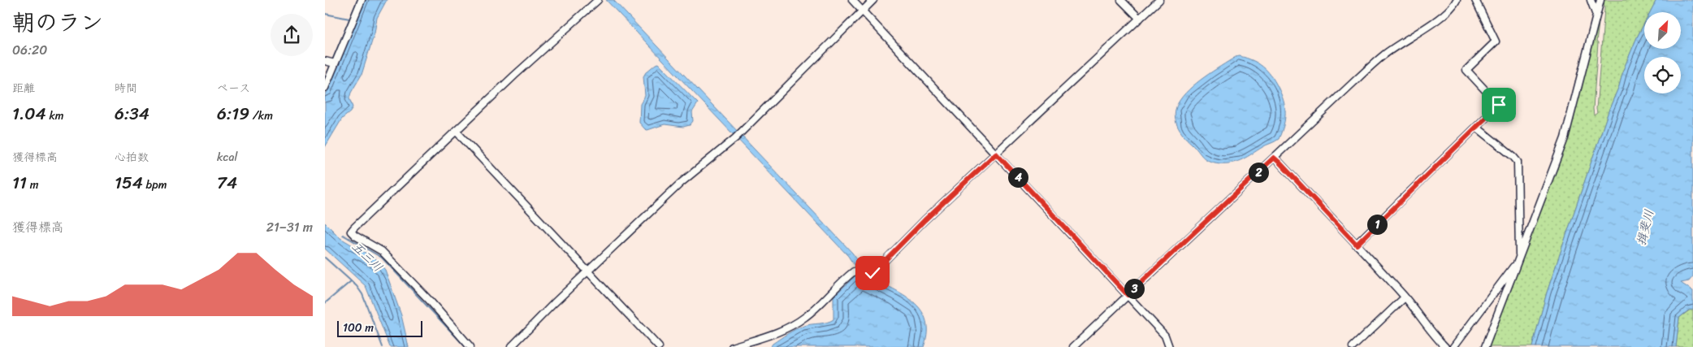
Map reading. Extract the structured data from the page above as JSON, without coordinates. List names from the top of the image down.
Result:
{
  "water": ["揖斐川", "五三川"],
  "scale_bar": "100 m",
  "north": "top right",
  "page": {
    "heading": ["朝のラン", "06:20"],
    "stats": [
      ["距離", "1.04 km"],
      ["時間", "6:34"],
      ["ペース", "6:19 /km"],
      ["獲得標高", "11 m"],
      ["心拍数", "154 bpm"],
      ["kcal", "74"]
    ],
    "pins": [
      "2",
      "4",
      "1",
      "3"
    ],
    "chart": ["獲得標高", "21–31 m"],
    "scale": "100 m"
  }
}
